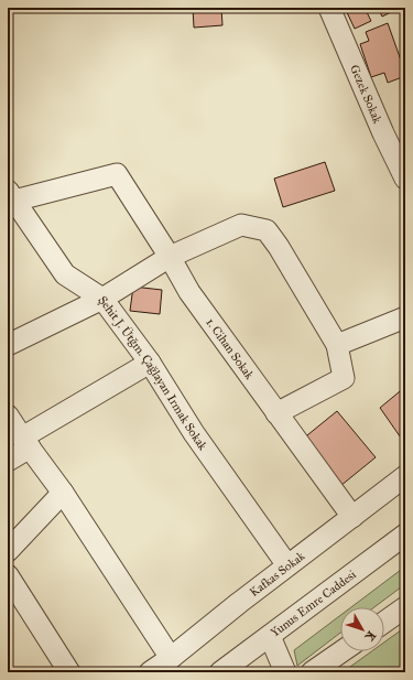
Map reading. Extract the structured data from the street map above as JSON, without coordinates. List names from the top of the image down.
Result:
{
  "streets": {
    "street": [
      "Gezek Sokak",
      "1. Cihan Sokak",
      "Şehit J. Ütğm. Çağlayan Irmak Sokak",
      "Kafkas Sokak",
      "Yunus Emre Caddesi"
    ]
  },
  "crossings": [
    ["1. Cihan Sokak", "Şehit J. Ütğm. Çağlayan Irmak Sokak"],
    ["1. Cihan Sokak", "Kafkas Sokak"],
    ["Şehit J. Ütğm. Çağlayan Irmak Sokak", "Kafkas Sokak"]
  ],
  "north": "bottom right"
}
